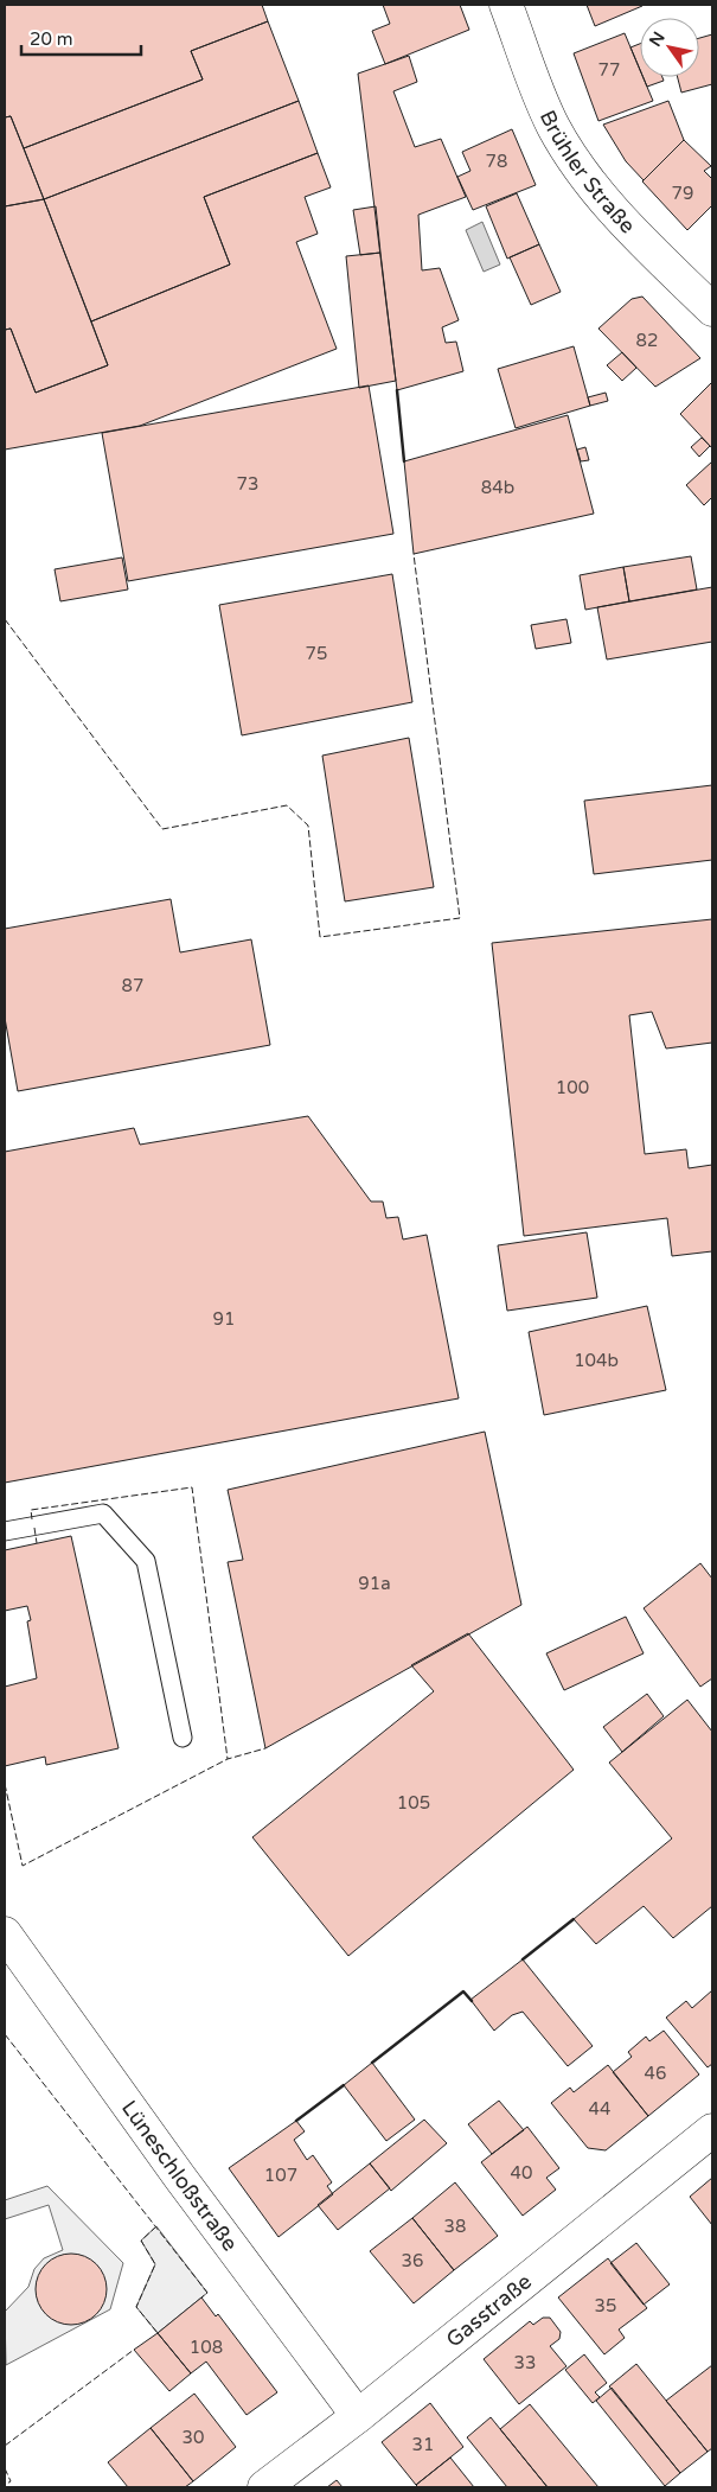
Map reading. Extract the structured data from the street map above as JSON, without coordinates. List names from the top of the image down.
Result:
{
  "streets": {
    "street": ["Brühler Straße", "Lüneschloßstraße", "Gasstraße"]
  },
  "crossings": [
    ["Lüneschloßstraße", "Gasstraße"]
  ],
  "house_numbers": [
    "77",
    "78",
    "79",
    "82",
    "73",
    "84b",
    "75",
    "87",
    "100",
    "91",
    "104b",
    "91a",
    "105",
    "46",
    "44",
    "40",
    "107",
    "38",
    "36",
    "35",
    "108",
    "33",
    "30",
    "31"
  ],
  "scale_bar": "20 m",
  "north": "top left"
}
